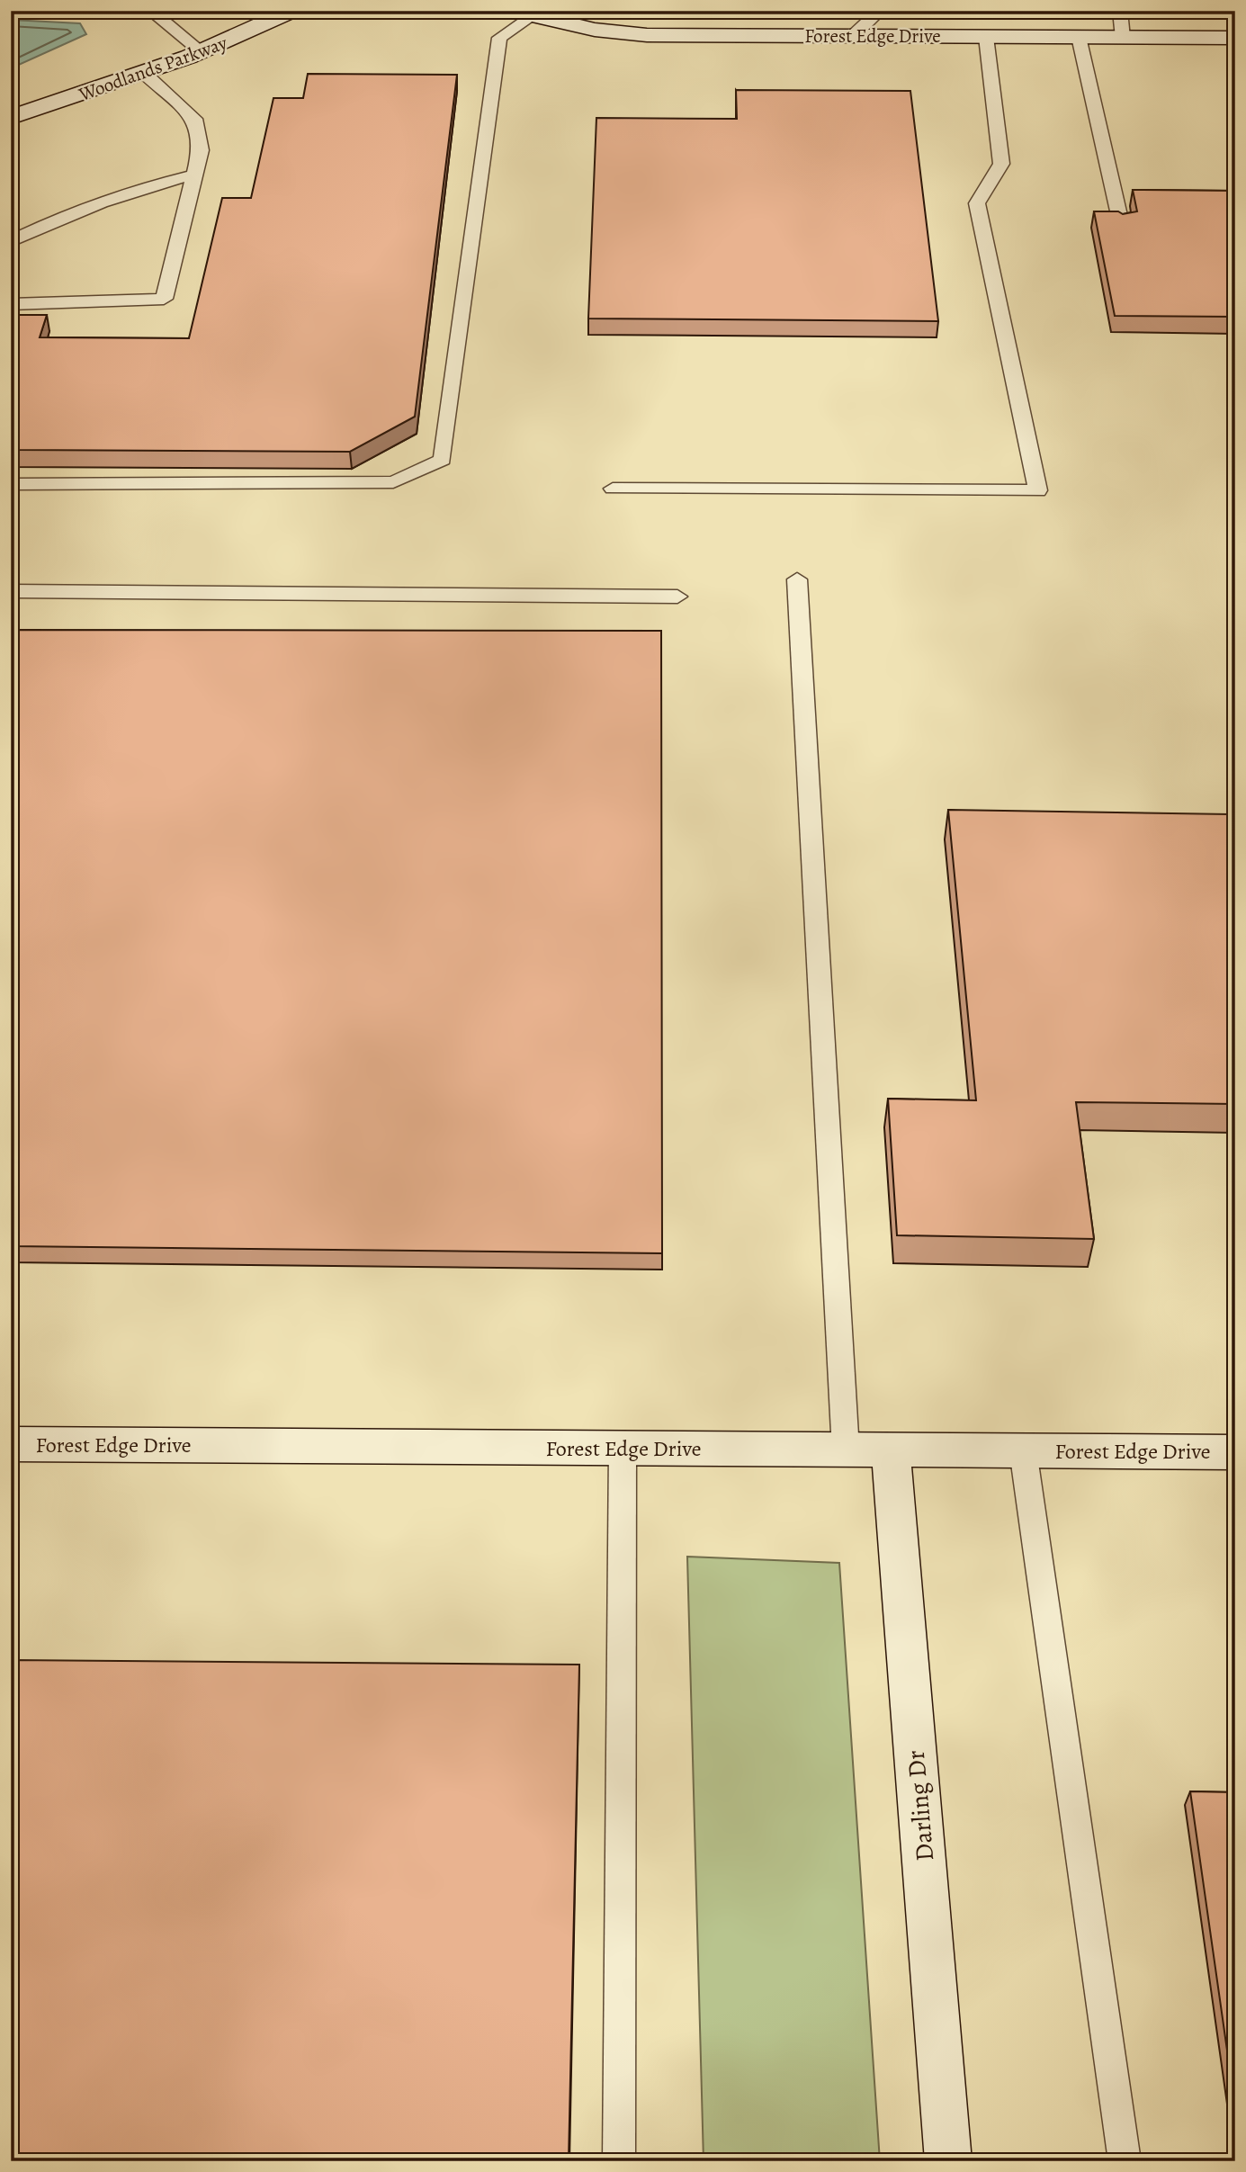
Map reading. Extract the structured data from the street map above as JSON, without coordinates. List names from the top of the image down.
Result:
{
  "streets": {
    "street": ["Forest Edge Drive", "Woodlands Parkway", "Darling Dr"]
  },
  "crossings": [
    ["Forest Edge Drive", "Darling Dr"]
  ]
}
